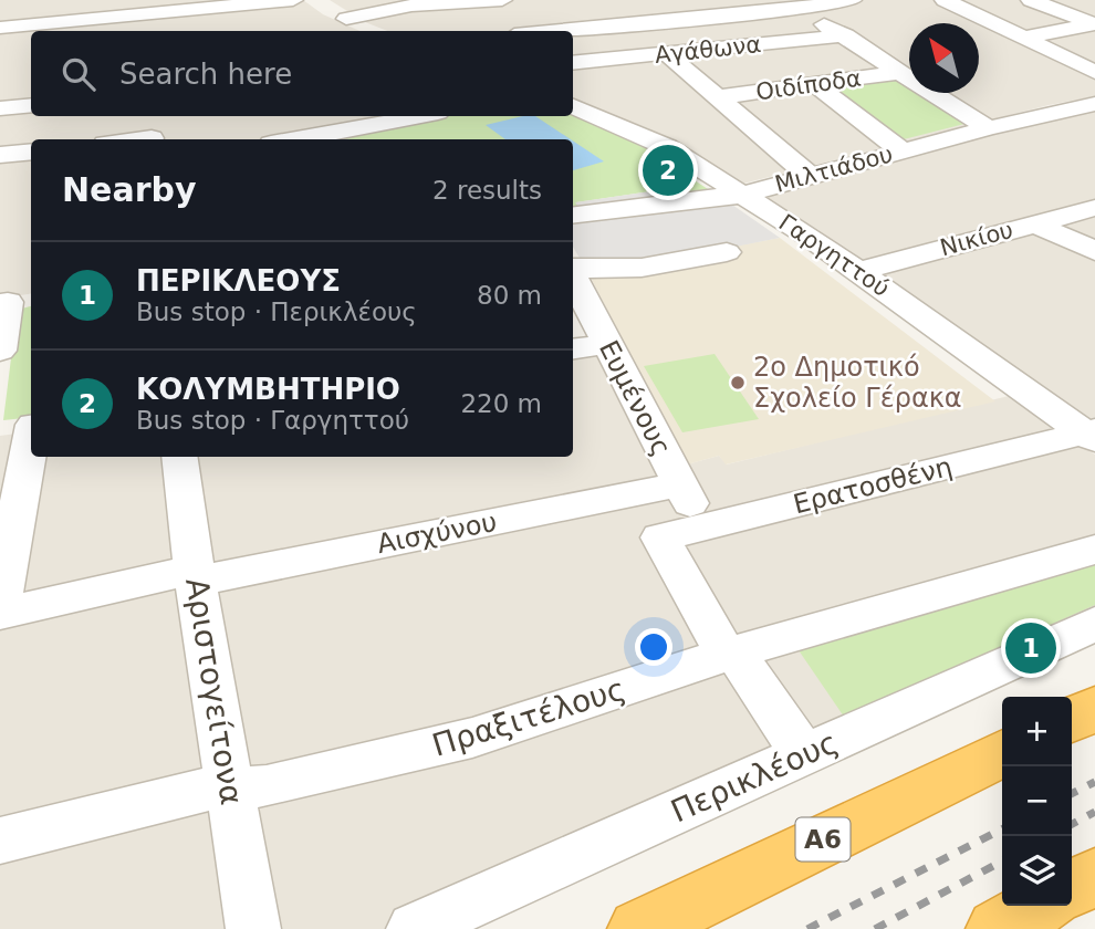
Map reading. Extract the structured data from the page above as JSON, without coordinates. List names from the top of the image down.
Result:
{
  "streets": {
    "highway": ["Α6"],
    "street": [
      "Αγάθωνα",
      "Οιδίποδα",
      "Μιλτιάδου",
      "Νικίου",
      "Γαργηττού",
      "Ευμένους",
      "Ερατοσθένη",
      "Αισχύνου",
      "Αριστογείτονα",
      "Πραξιτέλους",
      "Περικλέους"
    ]
  },
  "crossings": [
    ["Μιλτιάδου", "Γαργηττού"],
    ["Νικίου", "Γαργηττού"],
    ["Γαργηττού", "Ερατοσθένη"],
    ["Ευμένους", "Ερατοσθένη"],
    ["Ευμένους", "Αισχύνου"],
    ["Ερατοσθένη", "Πραξιτέλους"],
    ["Αισχύνου", "Αριστογείτονα"],
    ["Αριστογείτονα", "Πραξιτέλους"]
  ],
  "places": ["2ο Δημοτικό Σχολείο Γέρακα"],
  "north": "top left",
  "page": {
    "search": "Search here",
    "heading": ["Nearby", "2 results"],
    "pins": ["2", "1"],
    "list": [
      {
        "mark": "1",
        "name": "ΠΕΡΙΚΛΕΟΥΣ",
        "note": "Bus stop · Περικλέους",
        "value": "80 m"
      },
      {
        "mark": "2",
        "name": "ΚΟΛΥΜΒΗΤΗΡΙΟ",
        "note": "Bus stop · Γαργηττού",
        "value": "220 m"
      }
    ],
    "map_buttons": ["+", "−"]
  }
}
